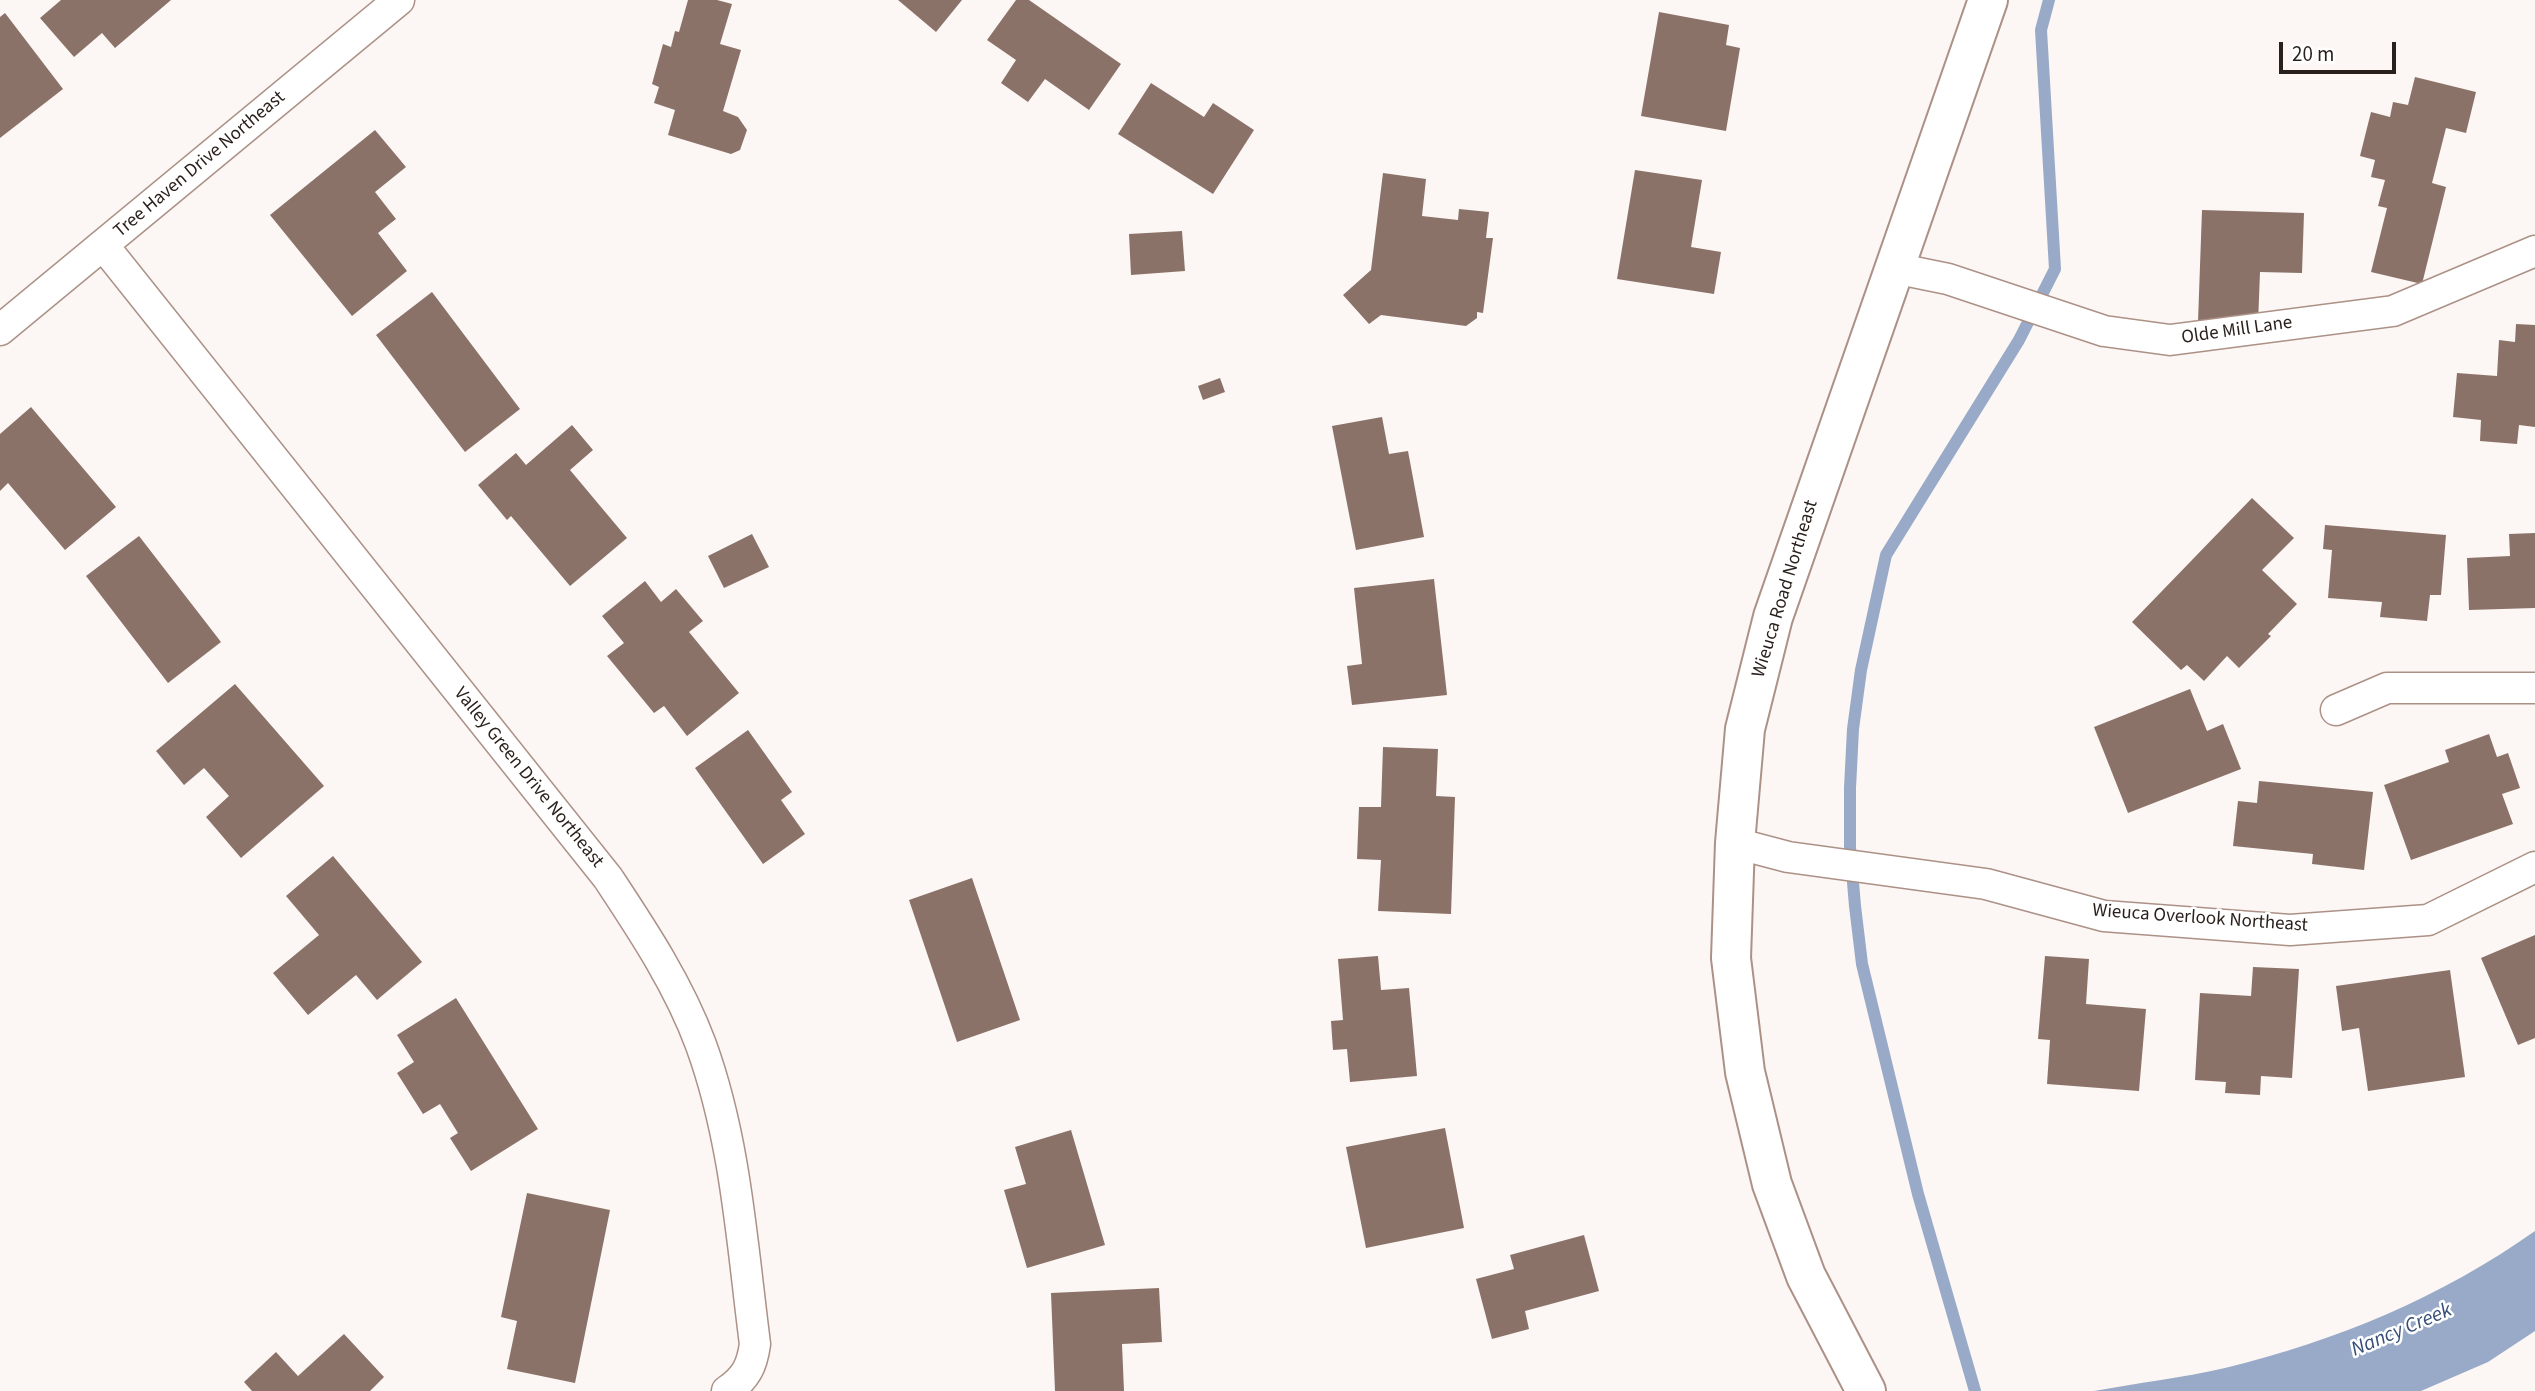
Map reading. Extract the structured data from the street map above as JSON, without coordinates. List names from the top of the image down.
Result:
{
  "streets": {
    "street": [
      "Tree Haven Drive Northeast",
      "Olde Mill Lane",
      "Wieuca Road Northeast",
      "Valley Green Drive Northeast",
      "Wieuca Overlook Northeast"
    ]
  },
  "crossings": [
    ["Tree Haven Drive Northeast", "Valley Green Drive Northeast"],
    ["Olde Mill Lane", "Wieuca Road Northeast"],
    ["Wieuca Road Northeast", "Wieuca Overlook Northeast"]
  ],
  "water": ["Nancy Creek"],
  "scale_bar": "20 m"
}
